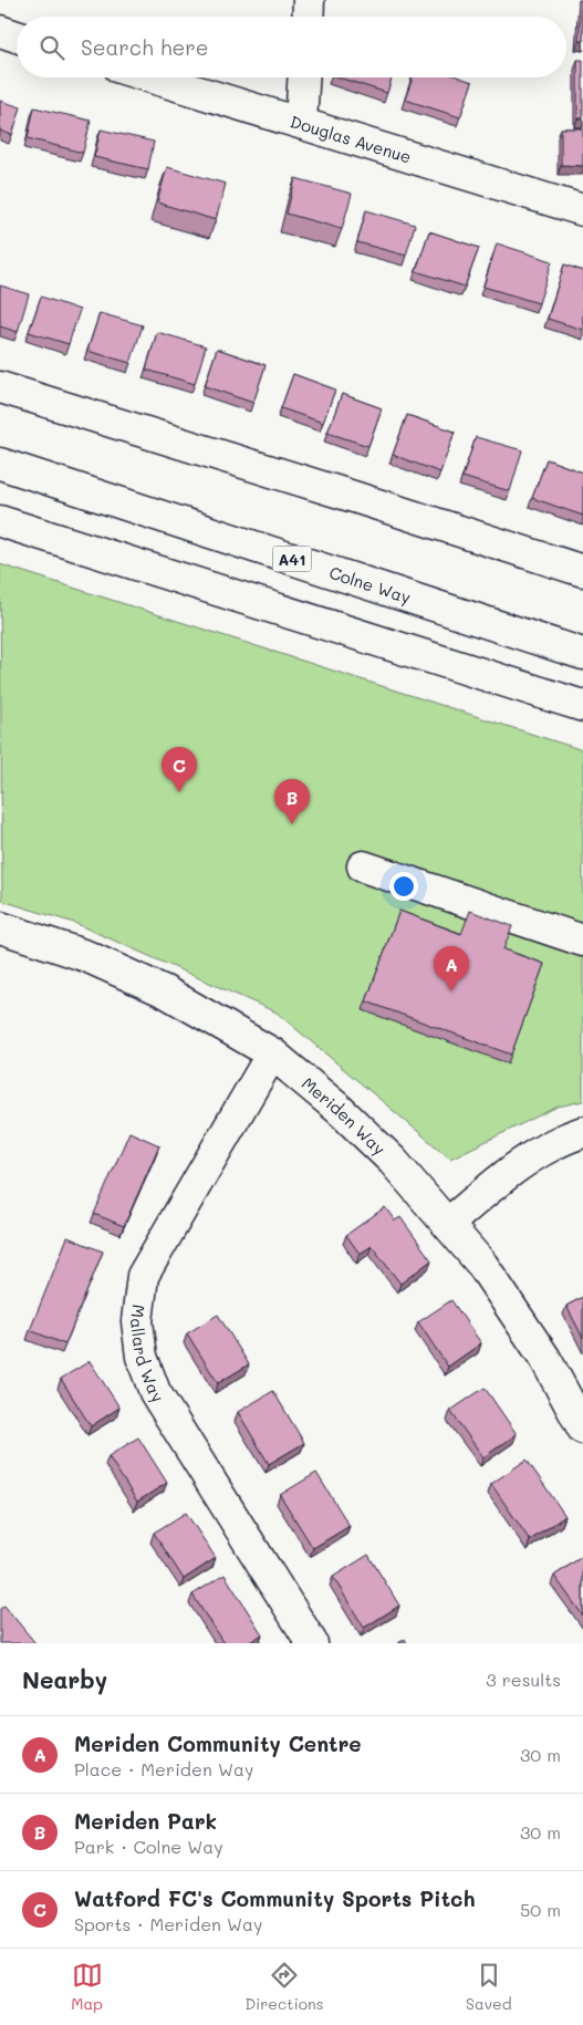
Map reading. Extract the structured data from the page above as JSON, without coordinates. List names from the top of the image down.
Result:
{
  "streets": {
    "main road": [
      "Douglas Avenue",
      "A41",
      "Colne Way",
      "Meriden Way",
      "Mallard Way"
    ]
  },
  "crossings": [
    ["Meriden Way", "Mallard Way"]
  ],
  "page": {
    "search": "Search here",
    "pins": ["C", "B", "A"],
    "heading": ["Nearby", "3 results"],
    "list": [
      {
        "mark": "A",
        "name": "Meriden Community Centre",
        "note": "Place · Meriden Way",
        "value": "30 m"
      },
      {
        "mark": "B",
        "name": "Meriden Park",
        "note": "Park · Colne Way",
        "value": "30 m"
      },
      {
        "mark": "C",
        "name": "Watford FC's Community Sports Pitch",
        "note": "Sports · Meriden Way",
        "value": "50 m"
      }
    ],
    "nav": ["Map", "Directions", "Saved"]
  }
}
